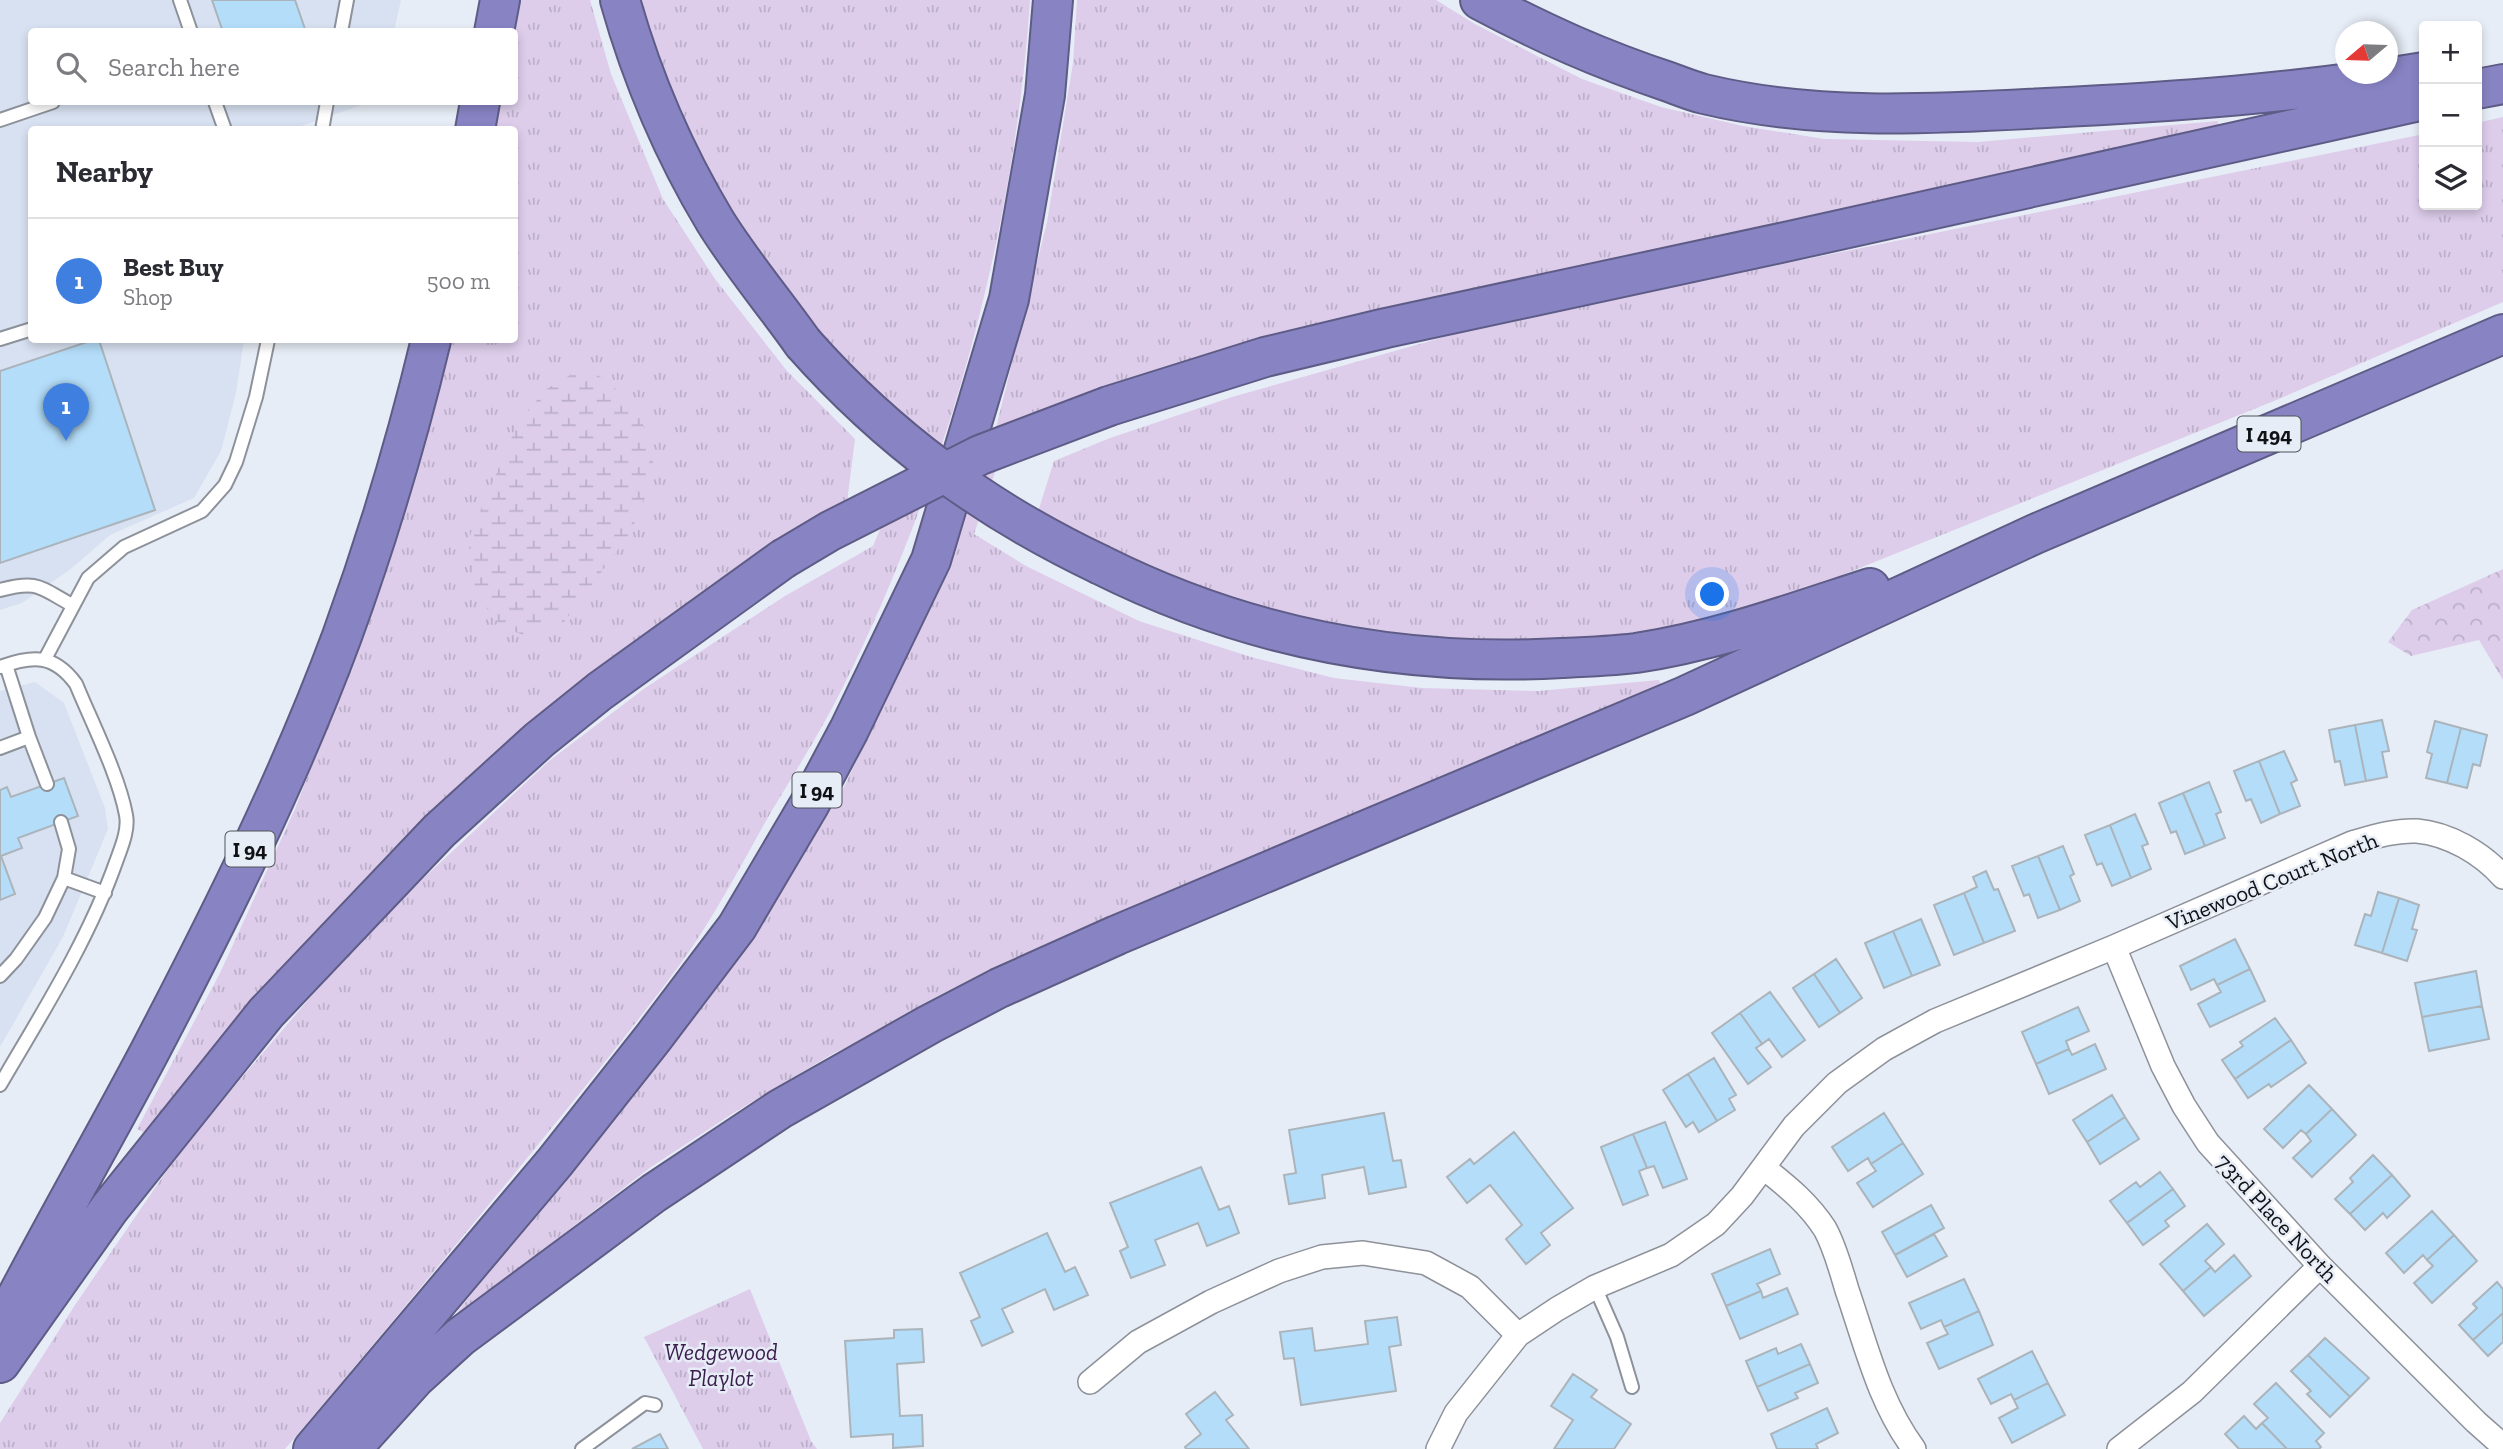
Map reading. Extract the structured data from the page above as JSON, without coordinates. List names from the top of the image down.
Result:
{
  "streets": {
    "highway": ["I 494", "I 94"],
    "street": ["Vinewood Court North", "73rd Place North"]
  },
  "crossings": [
    ["Vinewood Court North", "73rd Place North"]
  ],
  "parks": ["Wedgewood Playlot"],
  "north": "left",
  "page": {
    "map_buttons": ["+", "−"],
    "search": "Search here",
    "heading": "Nearby",
    "list": [
      {
        "mark": "1",
        "name": "Best Buy",
        "note": "Shop",
        "value": "500 m"
      }
    ],
    "pins": "1"
  }
}
